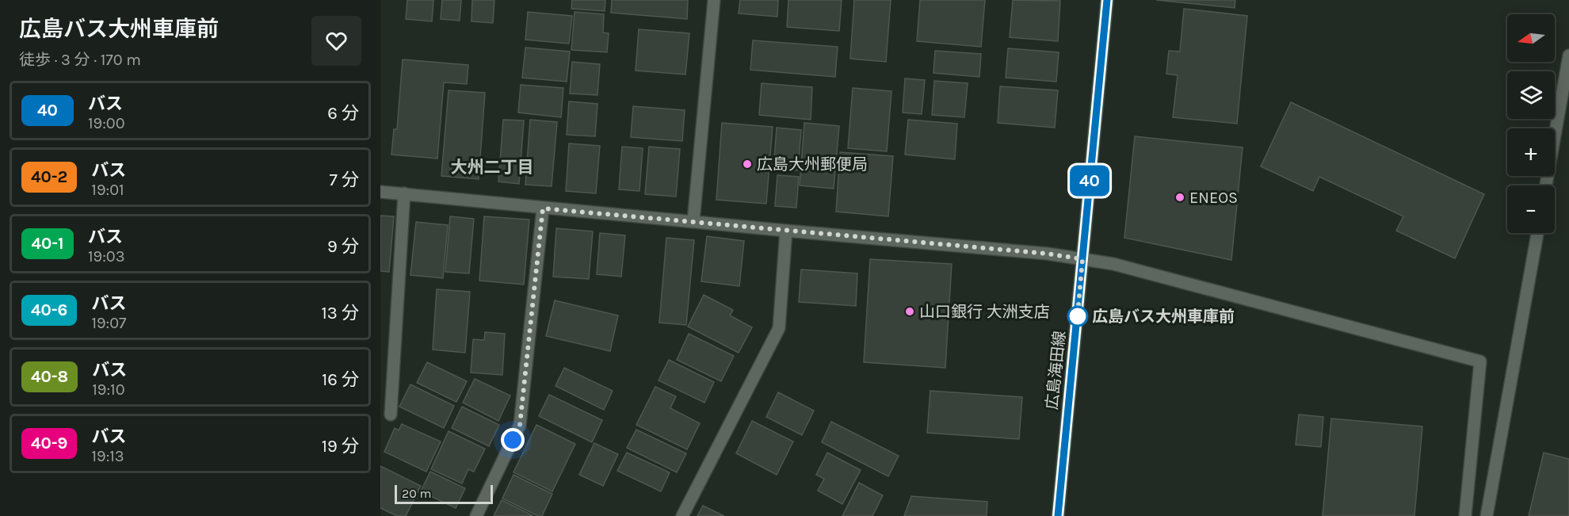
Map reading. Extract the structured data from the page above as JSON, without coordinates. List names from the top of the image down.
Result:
{
  "streets": {
    "main road": ["広島海田線"]
  },
  "districts": ["大州二丁目"],
  "places": [
    "広島大州郵便局",
    "ENEOS",
    "山口銀行 大洲支店",
    "広島バス大州車庫前"
  ],
  "lines": ["bus line 40"],
  "scale_bar": "20 m",
  "north": "left",
  "page": {
    "heading": ["広島バス大州車庫前", "徒歩 · 3 分 · 170 m"],
    "on_map": "40",
    "map_buttons": ["+", "−"],
    "list": [
      {
        "mark": "40",
        "name": "バス",
        "note": "19:00",
        "value": "6 分"
      },
      {
        "mark": "40-2",
        "name": "バス",
        "note": "19:01",
        "value": "7 分"
      },
      {
        "mark": "40-1",
        "name": "バス",
        "note": "19:03",
        "value": "9 分"
      },
      {
        "mark": "40-6",
        "name": "バス",
        "note": "19:07",
        "value": "13 分"
      },
      {
        "mark": "40-8",
        "name": "バス",
        "note": "19:10",
        "value": "16 分"
      },
      {
        "mark": "40-9",
        "name": "バス",
        "note": "19:13",
        "value": "19 分"
      }
    ],
    "scale": "20 m"
  }
}
